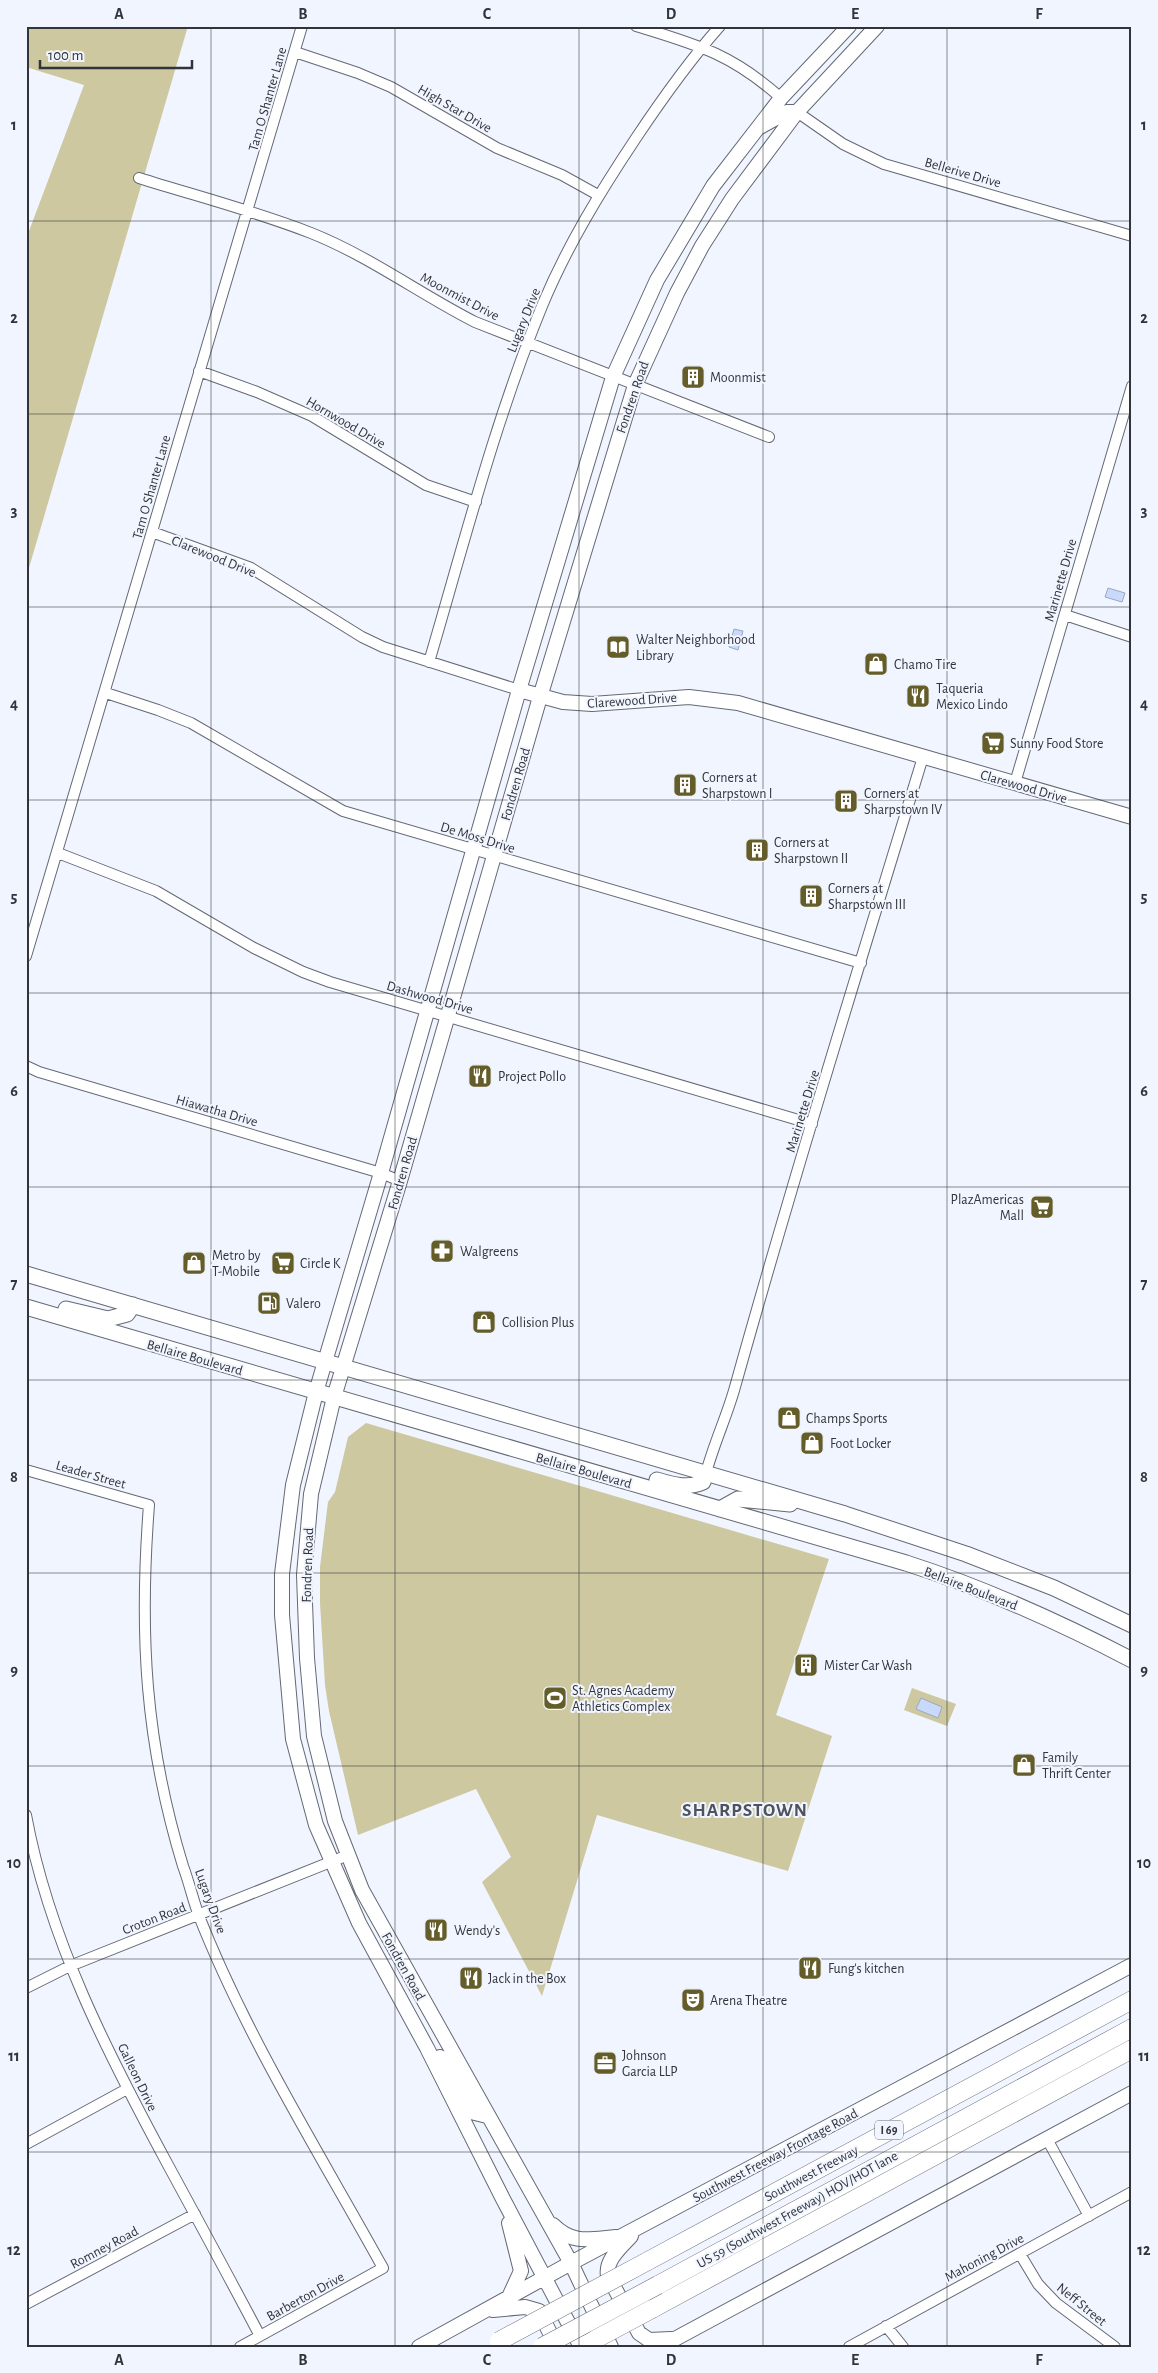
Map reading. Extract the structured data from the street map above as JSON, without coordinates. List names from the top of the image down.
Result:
{
  "streets": {
    "highway": ["I 69", "Southwest Freeway", "US 59 (Southwest Freeway) HOV/HOT lane"],
    "main road": [
      "Fondren Road",
      "Clarewood Drive",
      "Bellaire Boulevard",
      "Southwest Freeway Frontage Road"
    ],
    "street": [
      "Tam O Shanter Lane",
      "High Star Drive",
      "Bellerive Drive",
      "Moonmist Drive",
      "Lugary Drive",
      "Hornwood Drive",
      "Marinette Drive",
      "De Moss Drive",
      "Dashwood Drive",
      "Hiawatha Drive",
      "Leader Street",
      "Croton Road",
      "Galleon Drive",
      "Romney Road",
      "Mahoning Drive",
      "Barberton Drive",
      "Neff Street"
    ]
  },
  "crossings": [
    ["Tam O Shanter Lane", "High Star Drive"],
    ["Tam O Shanter Lane", "Moonmist Drive"],
    ["Tam O Shanter Lane", "Hornwood Drive"],
    ["Tam O Shanter Lane", "Clarewood Drive"],
    ["Tam O Shanter Lane", "De Moss Drive"],
    ["Tam O Shanter Lane", "Dashwood Drive"],
    ["High Star Drive", "Lugary Drive"],
    ["Bellerive Drive", "Fondren Road"],
    ["Moonmist Drive", "Lugary Drive"],
    ["Moonmist Drive", "Fondren Road"],
    ["Lugary Drive", "Hornwood Drive"],
    ["Lugary Drive", "Clarewood Drive"],
    ["Lugary Drive", "Leader Street"],
    ["Lugary Drive", "Croton Road"],
    ["Lugary Drive", "Barberton Drive"],
    ["Fondren Road", "Clarewood Drive"],
    ["Fondren Road", "De Moss Drive"],
    ["Fondren Road", "Dashwood Drive"],
    ["Fondren Road", "Hiawatha Drive"],
    ["Fondren Road", "Bellaire Boulevard"],
    ["Fondren Road", "Croton Road"],
    ["Fondren Road", "Southwest Freeway Frontage Road"],
    ["Clarewood Drive", "Marinette Drive"],
    ["Marinette Drive", "De Moss Drive"],
    ["Marinette Drive", "Dashwood Drive"],
    ["Marinette Drive", "Bellaire Boulevard"],
    ["Croton Road", "Galleon Drive"],
    ["Galleon Drive", "Romney Road"],
    ["Galleon Drive", "Barberton Drive"],
    ["Mahoning Drive", "Neff Street"]
  ],
  "districts": ["SHARPSTOWN"],
  "places": {
    "building": [
      "Moonmist",
      "Corners at Sharpstown I",
      "Corners at Sharpstown IV",
      "Corners at Sharpstown II",
      "Corners at Sharpstown III",
      "Mister Car Wash"
    ],
    "library": ["Walter Neighborhood Library"],
    "shop": [
      "Chamo Tire",
      "Metro by T-Mobile",
      "Collision Plus",
      "Champs Sports",
      "Foot Locker",
      "Family Thrift Center"
    ],
    "restaurant": [
      "Taqueria Mexico Lindo",
      "Project Pollo",
      "Wendy's",
      "Fung's kitchen",
      "Jack in the Box"
    ],
    "supermarket": ["Sunny Food Store", "PlazAmericas Mall", "Circle K"],
    "pharmacy": ["Walgreens"],
    "fuel station": ["Valero"],
    "sports": ["St. Agnes Academy Athletics Complex"],
    "theatre": ["Arena Theatre"],
    "office": ["Johnson Garcia LLP"]
  },
  "scale_bar": "100 m",
  "grid": {
    "columns": [
      "A",
      "B",
      "C",
      "D",
      "E",
      "F"
    ],
    "rows": [
      "1",
      "2",
      "3",
      "4",
      "5",
      "6",
      "7",
      "8",
      "9",
      "10",
      "11",
      "12"
    ]
  }
}
